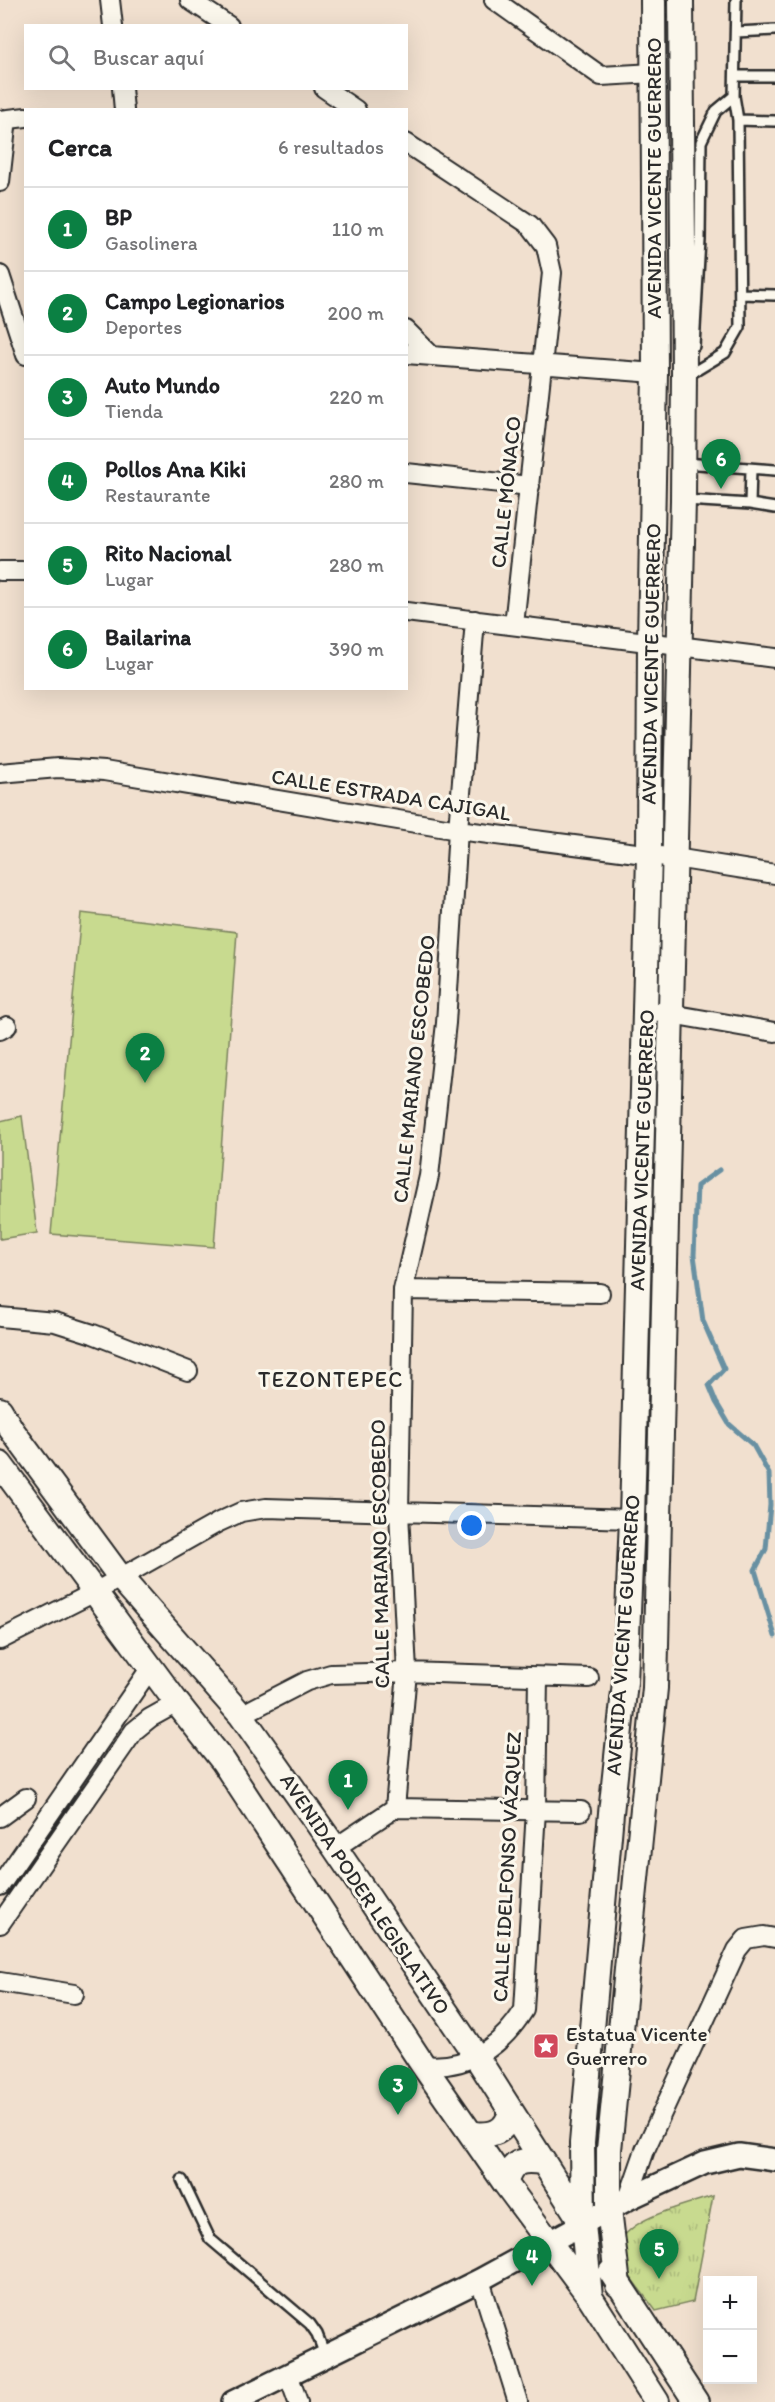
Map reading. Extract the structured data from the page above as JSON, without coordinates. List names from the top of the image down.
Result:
{
  "streets": {
    "main road": ["AVENIDA VICENTE GUERRERO", "AVENIDA PODER LEGISLATIVO"],
    "street": [
      "CALLE MÓNACO",
      "CALLE ESTRADA CAJIGAL",
      "CALLE MARIANO ESCOBEDO",
      "CALLE IDELFONSO VÁZQUEZ"
    ]
  },
  "crossings": [
    ["AVENIDA VICENTE GUERRERO", "CALLE ESTRADA CAJIGAL"],
    ["AVENIDA VICENTE GUERRERO", "AVENIDA PODER LEGISLATIVO"],
    ["CALLE ESTRADA CAJIGAL", "CALLE MARIANO ESCOBEDO"],
    ["CALLE IDELFONSO VÁZQUEZ", "AVENIDA PODER LEGISLATIVO"]
  ],
  "districts": ["TEZONTEPEC"],
  "places": {
    "place": ["Estatua Vicente Guerrero"]
  },
  "page": {
    "search": "Buscar aquí",
    "heading": ["Cerca", "6 resultados"],
    "list": [
      {
        "mark": "1",
        "name": "BP",
        "note": "Gasolinera",
        "value": "110 m"
      },
      {
        "mark": "2",
        "name": "Campo Legionarios",
        "note": "Deportes",
        "value": "200 m"
      },
      {
        "mark": "3",
        "name": "Auto Mundo",
        "note": "Tienda",
        "value": "220 m"
      },
      {
        "mark": "4",
        "name": "Pollos Ana Kiki",
        "note": "Restaurante",
        "value": "280 m"
      },
      {
        "mark": "5",
        "name": "Rito Nacional",
        "note": "Lugar",
        "value": "280 m"
      },
      {
        "mark": "6",
        "name": "Bailarina",
        "note": "Lugar",
        "value": "390 m"
      }
    ],
    "pins": [
      "6",
      "2",
      "1",
      "3",
      "5",
      "4"
    ],
    "map_buttons": ["+", "−"]
  }
}
